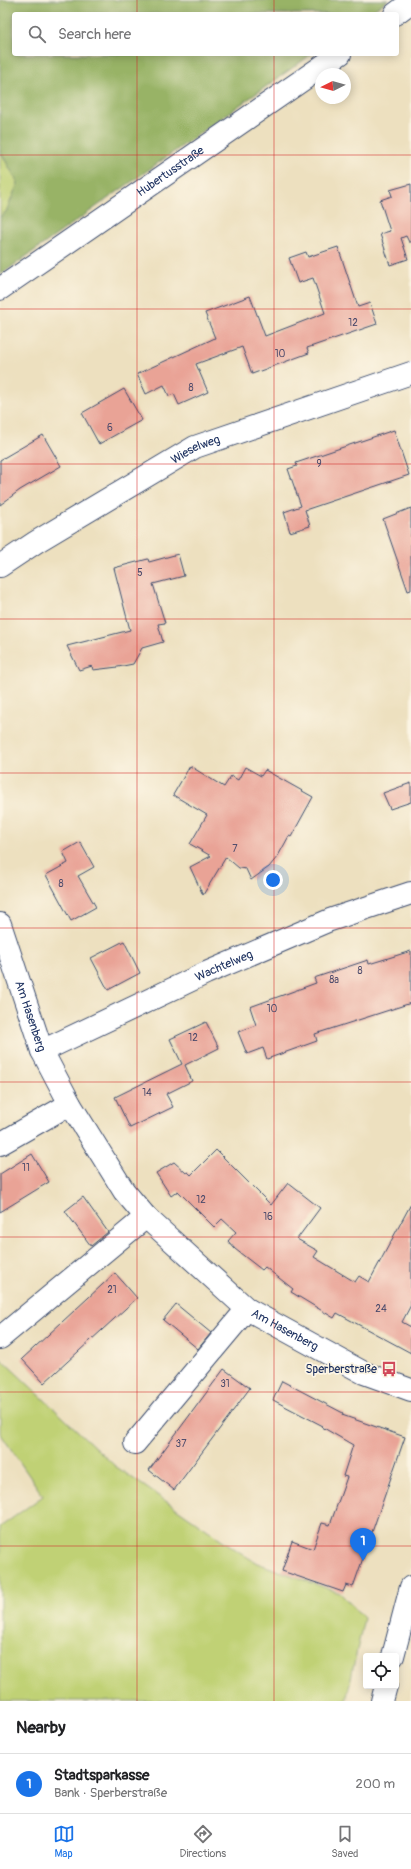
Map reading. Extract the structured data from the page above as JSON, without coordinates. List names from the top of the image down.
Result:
{
  "streets": {
    "street": [
      "Hubertusstraße",
      "Wieselweg",
      "Wachtelweg",
      "Am Hasenberg"
    ]
  },
  "crossings": [
    ["Wachtelweg", "Am Hasenberg"]
  ],
  "places": {
    "bus stop": ["Sperberstraße"]
  },
  "house_numbers": [
    "12",
    "10",
    "8",
    "6",
    "9",
    "5",
    "7",
    "8",
    "8",
    "8a",
    "10",
    "12",
    "14",
    "11",
    "12",
    "16",
    "21",
    "24",
    "31",
    "37"
  ],
  "north": "left",
  "page": {
    "search": "Search here",
    "pins": "1",
    "heading": "Nearby",
    "list": [
      {
        "mark": "1",
        "name": "Stadtsparkasse",
        "note": "Bank · Sperberstraße",
        "value": "200 m"
      }
    ],
    "nav": ["Map", "Directions", "Saved"]
  }
}
